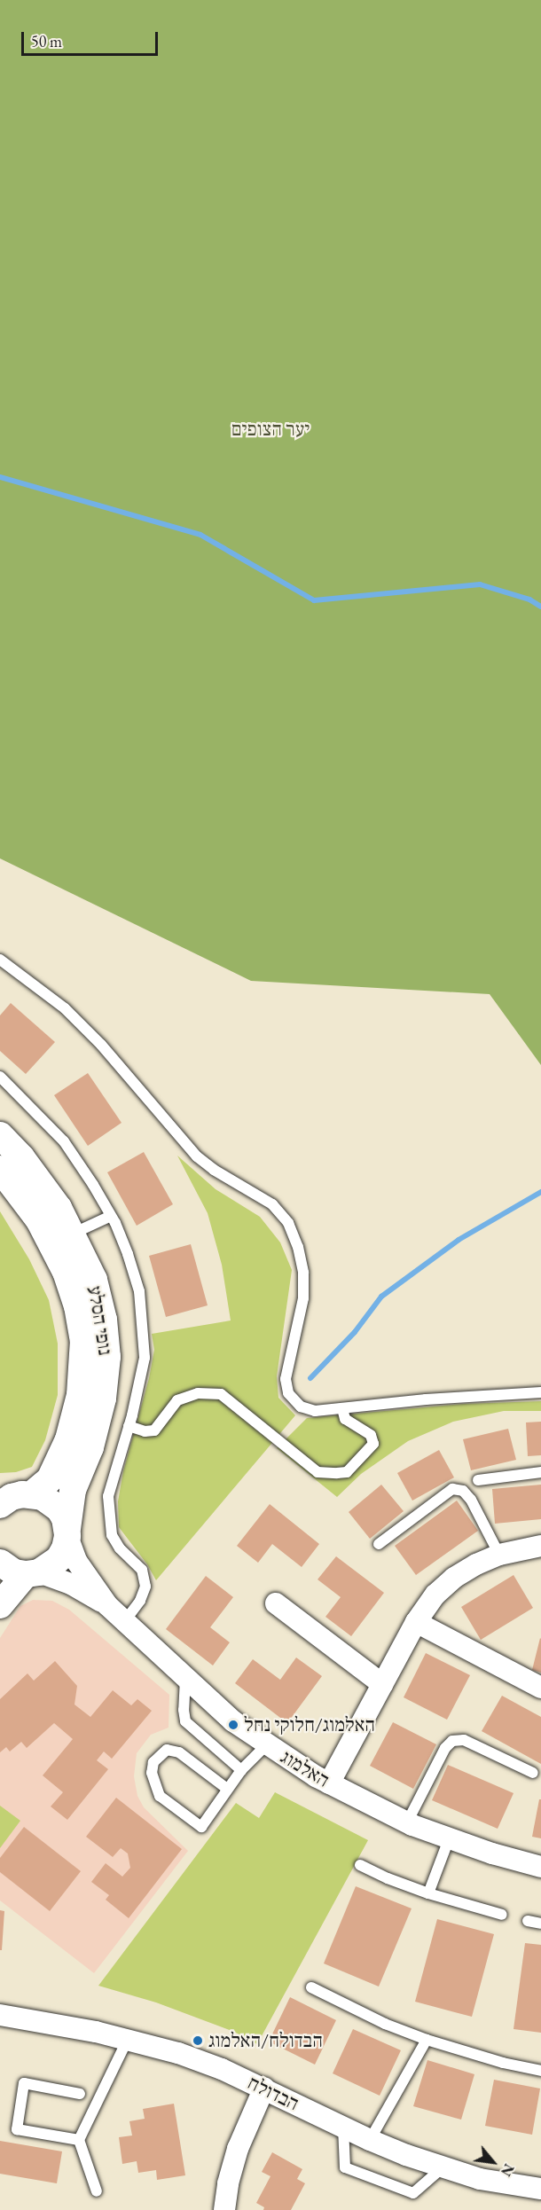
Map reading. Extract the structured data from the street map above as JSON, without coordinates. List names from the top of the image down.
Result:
{
  "streets": {
    "street": ["נופי הסלע", "האלמוג", "הבדולח"]
  },
  "crossings": [
    ["נופי הסלע", "האלמוג"]
  ],
  "parks": ["יער הצופים"],
  "places": ["האלמוג/חלוקי נחל", "הבדולח/האלמוג"],
  "scale_bar": "50 m",
  "north": "bottom right"
}
